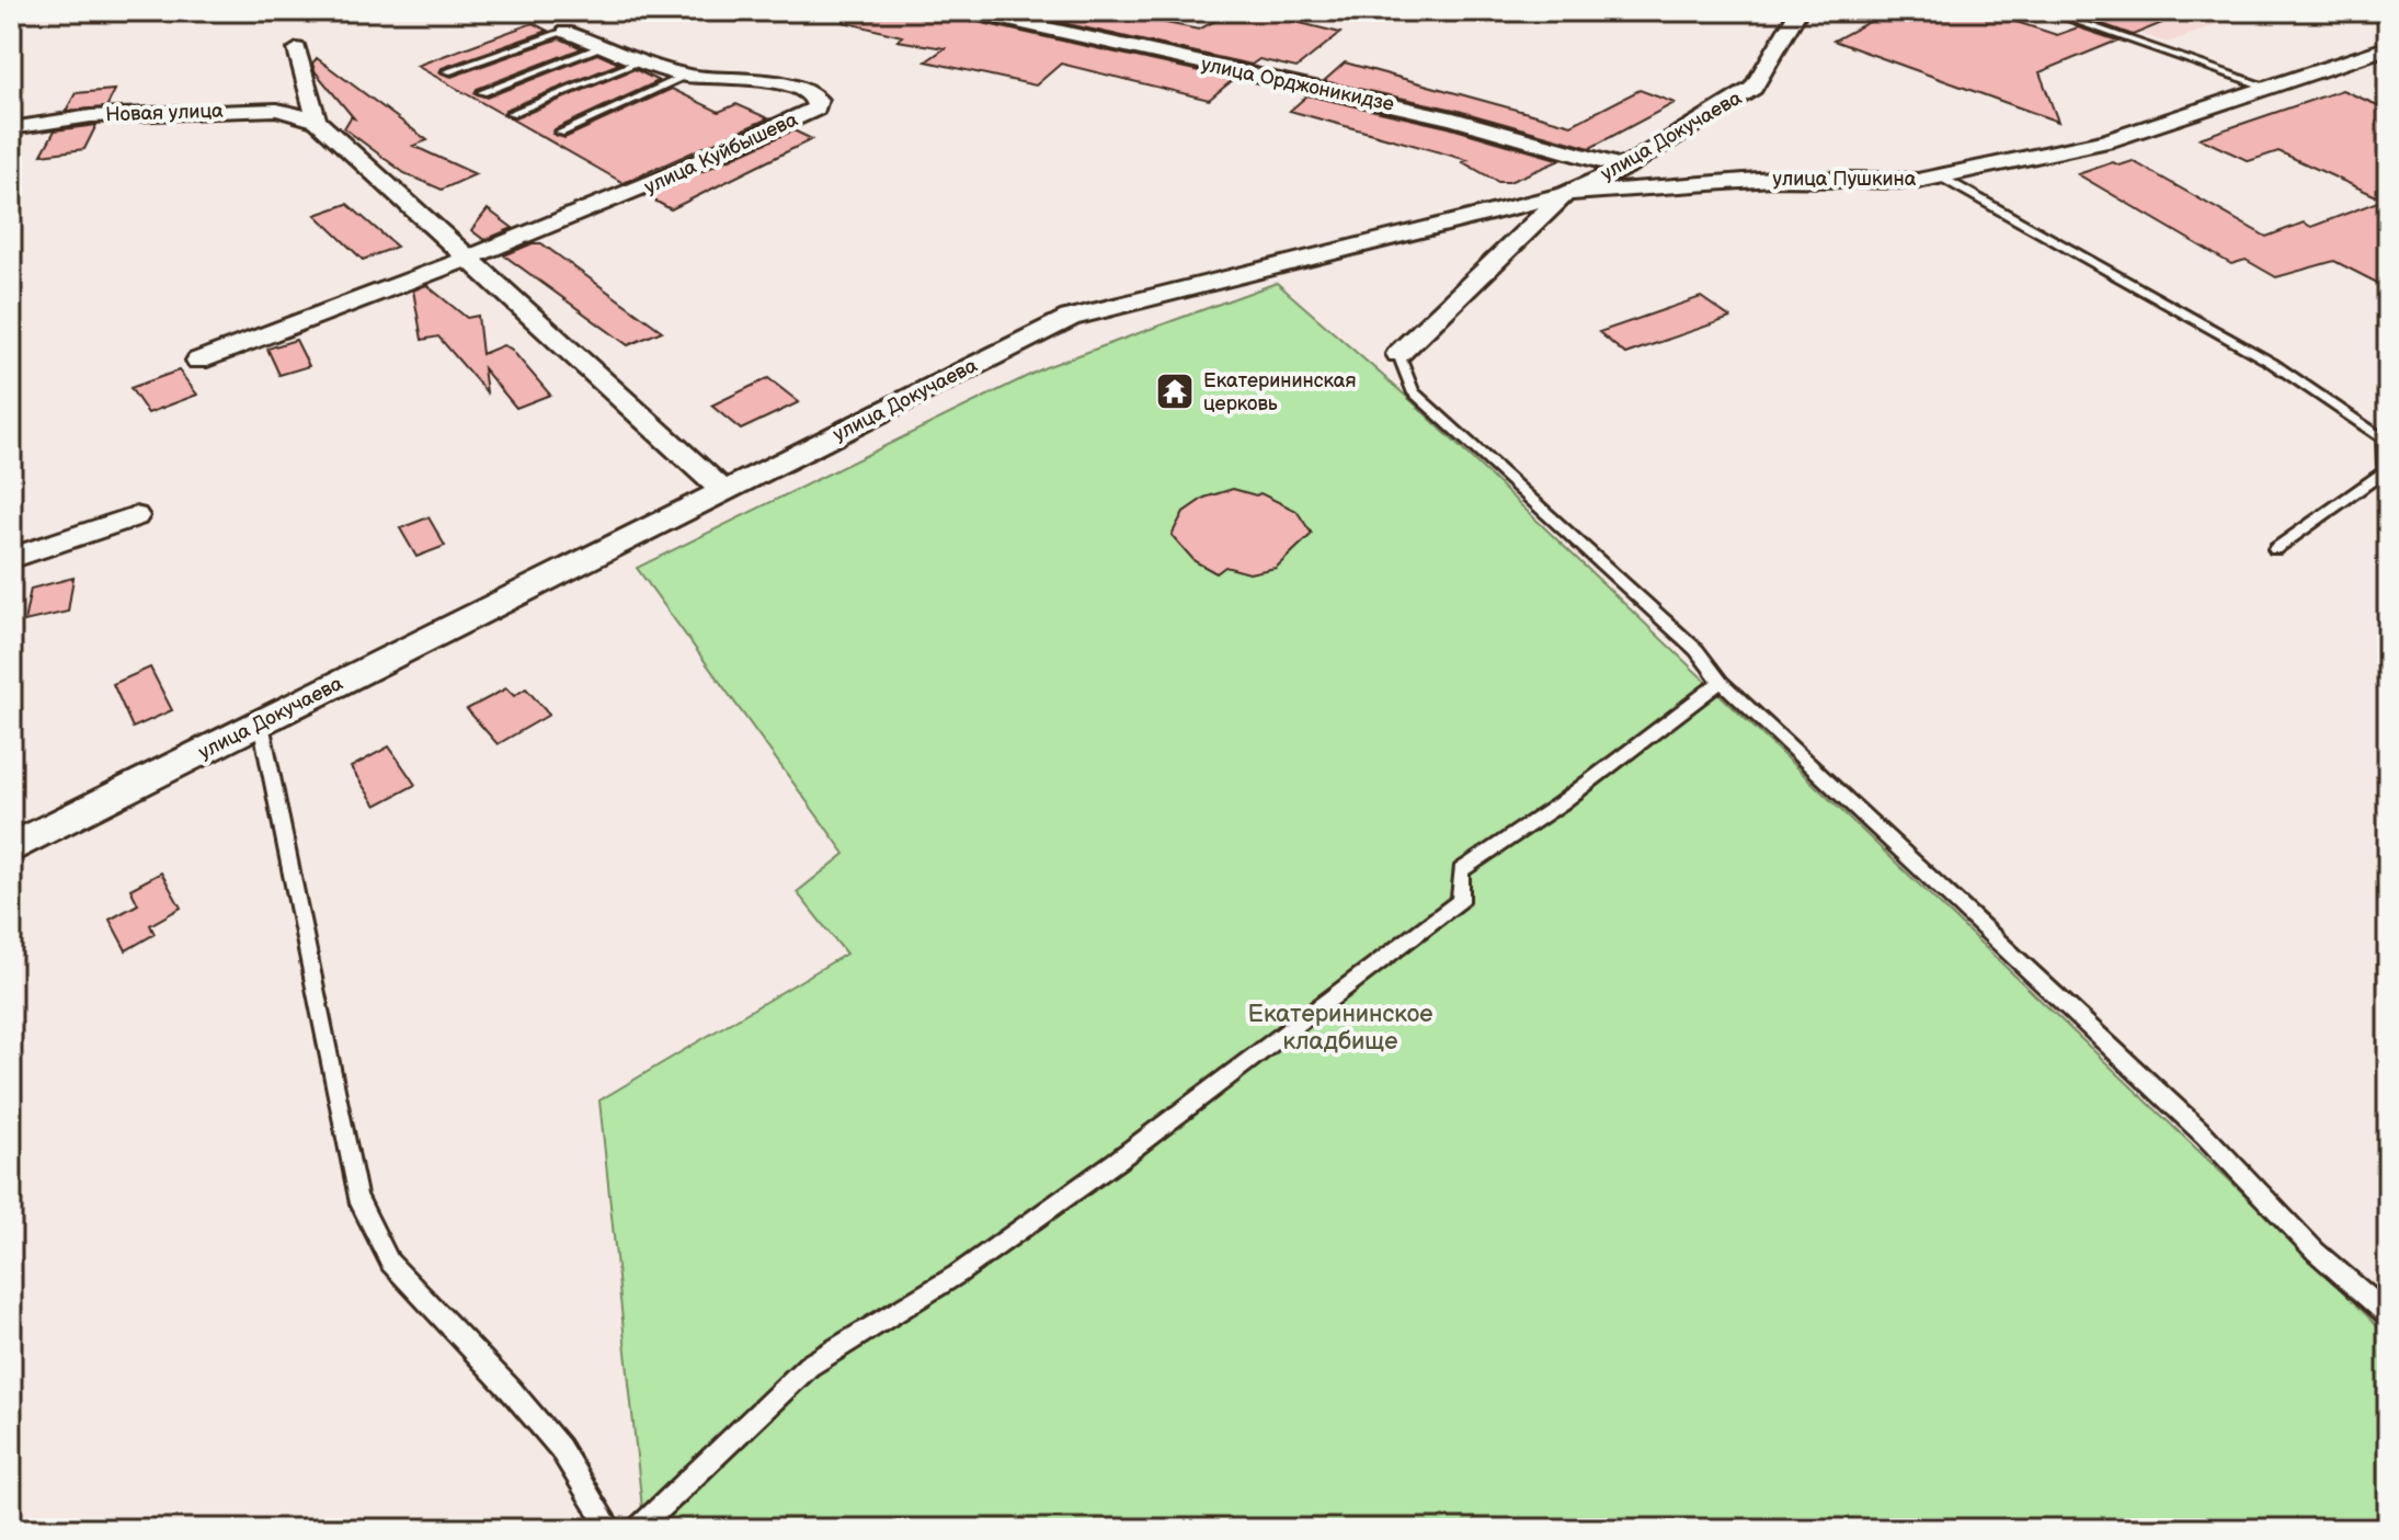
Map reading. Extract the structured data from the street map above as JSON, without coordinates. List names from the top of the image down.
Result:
{
  "streets": {
    "street": [
      "улица Орджоникидзе",
      "Новая улица",
      "улица Докучаева",
      "улица Куйбышева",
      "улица Пушкина"
    ]
  },
  "crossings": [
    ["улица Орджоникидзе", "улица Докучаева"],
    ["улица Докучаева", "улица Пушкина"]
  ],
  "parks": ["Екатерининское кладбище"],
  "places": {
    "temple": ["Екатерининская церковь"]
  }
}
